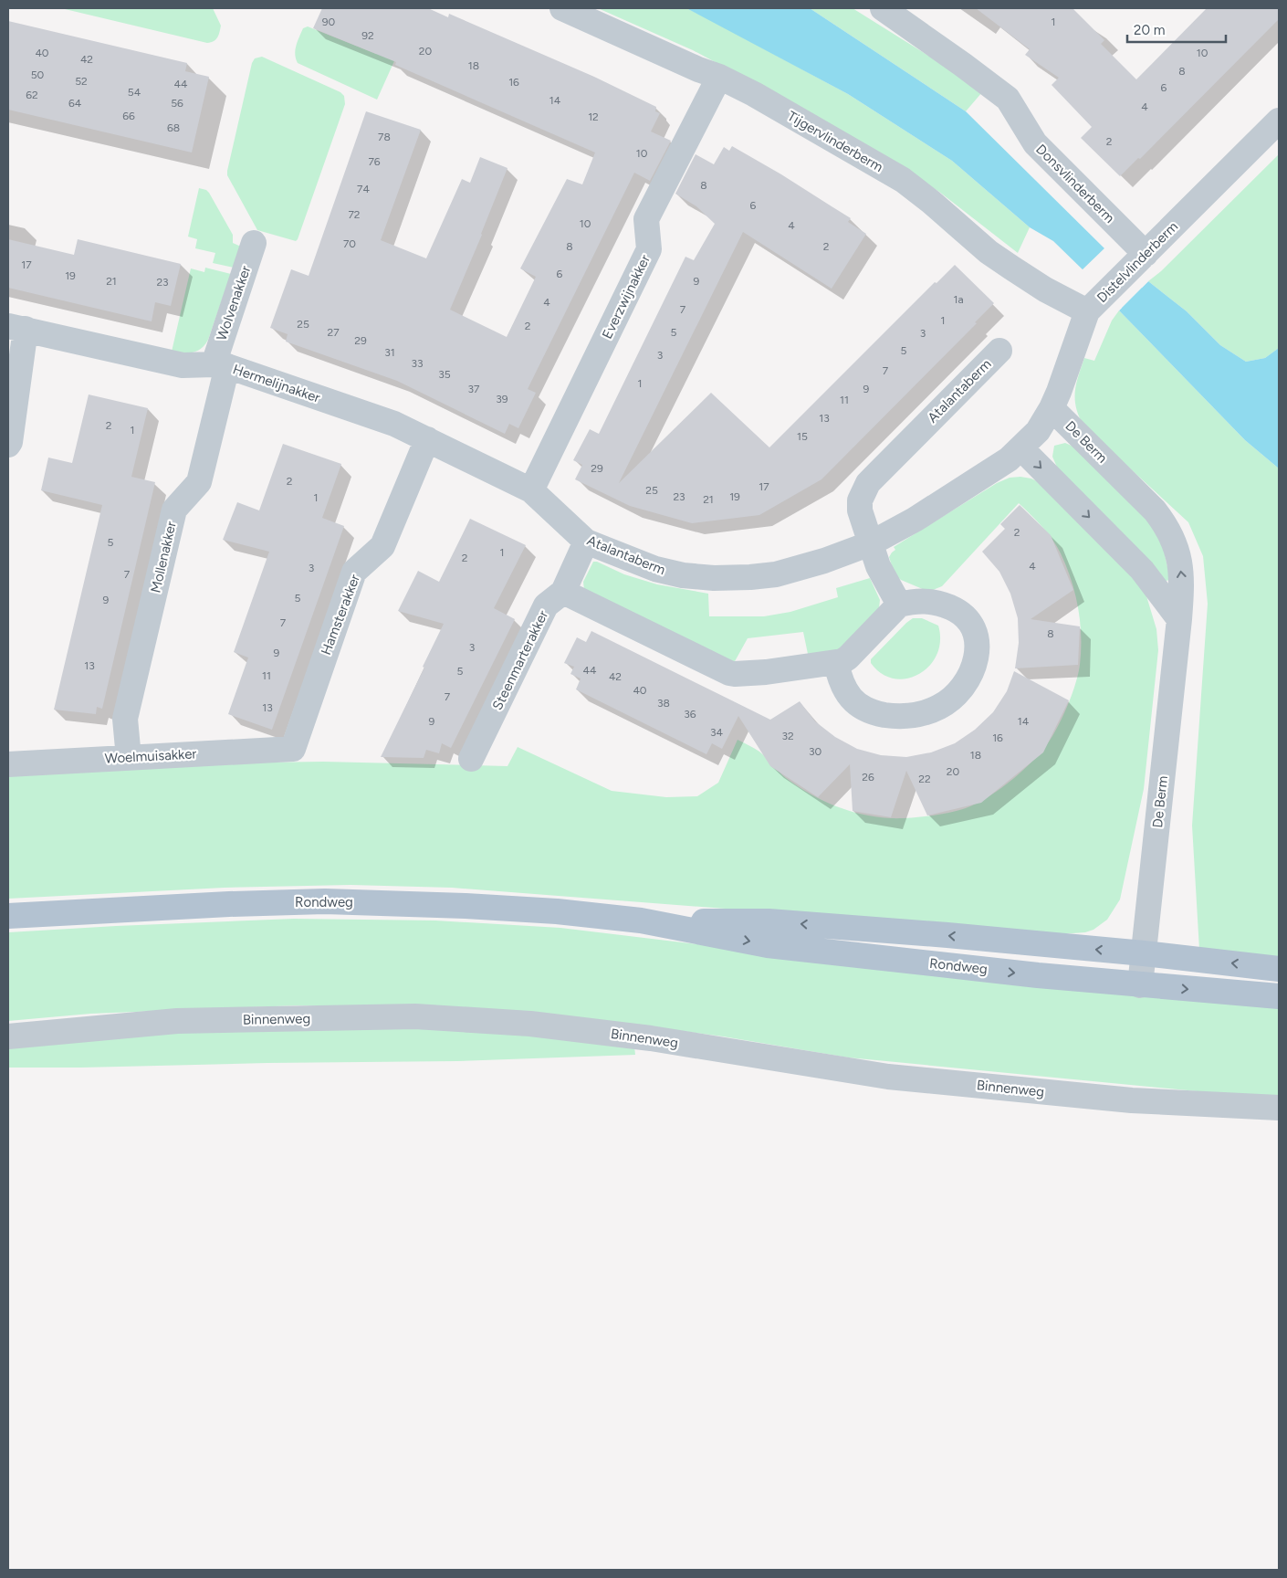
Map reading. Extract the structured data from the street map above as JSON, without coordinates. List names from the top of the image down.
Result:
{
  "streets": {
    "main road": ["Rondweg"],
    "street": [
      "Tijgervlinderberm",
      "Donsvlinderberm",
      "Distelvlinderberm",
      "Everzwijnakker",
      "Wolvenakker",
      "Hermelijnakker",
      "Atalantaberm",
      "De Berm",
      "Mollenakker",
      "Hamsterakker",
      "Steenmarterakker",
      "Woelmuisakker",
      "Binnenweg"
    ]
  },
  "crossings": [
    ["Tijgervlinderberm", "Distelvlinderberm"],
    ["Tijgervlinderberm", "Everzwijnakker"],
    ["Donsvlinderberm", "Distelvlinderberm"],
    ["Distelvlinderberm", "Atalantaberm"],
    ["Distelvlinderberm", "De Berm"],
    ["Everzwijnakker", "Hermelijnakker"],
    ["Everzwijnakker", "Atalantaberm"],
    ["Wolvenakker", "Hermelijnakker"],
    ["Wolvenakker", "Mollenakker"],
    ["Hermelijnakker", "Atalantaberm"],
    ["Hermelijnakker", "Mollenakker"],
    ["Hermelijnakker", "Hamsterakker"],
    ["Atalantaberm", "Steenmarterakker"],
    ["De Berm", "Rondweg"],
    ["Mollenakker", "Woelmuisakker"],
    ["Hamsterakker", "Woelmuisakker"]
  ],
  "house_numbers": [
    "90",
    "1",
    "92",
    "20",
    "40",
    "10",
    "42",
    "18",
    "8",
    "50",
    "52",
    "16",
    "44",
    "6",
    "54",
    "62",
    "14",
    "64",
    "56",
    "4",
    "66",
    "12",
    "68",
    "78",
    "2",
    "10",
    "76",
    "8",
    "74",
    "6",
    "72",
    "10",
    "4",
    "70",
    "8",
    "2",
    "17",
    "6",
    "19",
    "21",
    "9",
    "23",
    "1a",
    "4",
    "7",
    "1",
    "25",
    "2",
    "27",
    "5",
    "3",
    "29",
    "5",
    "31",
    "3",
    "33",
    "7",
    "35",
    "1",
    "37",
    "9",
    "39",
    "11",
    "13",
    "2",
    "1",
    "15",
    "29",
    "2",
    "17",
    "25",
    "23",
    "19",
    "1",
    "21",
    "2",
    "5",
    "1",
    "2",
    "4",
    "3",
    "7",
    "5",
    "9",
    "7",
    "8",
    "3",
    "9",
    "13",
    "44",
    "5",
    "11",
    "42",
    "40",
    "7",
    "38",
    "13",
    "36",
    "9",
    "14",
    "34",
    "32",
    "16",
    "30",
    "18",
    "20",
    "26",
    "22"
  ],
  "scale_bar": "20 m"
}
